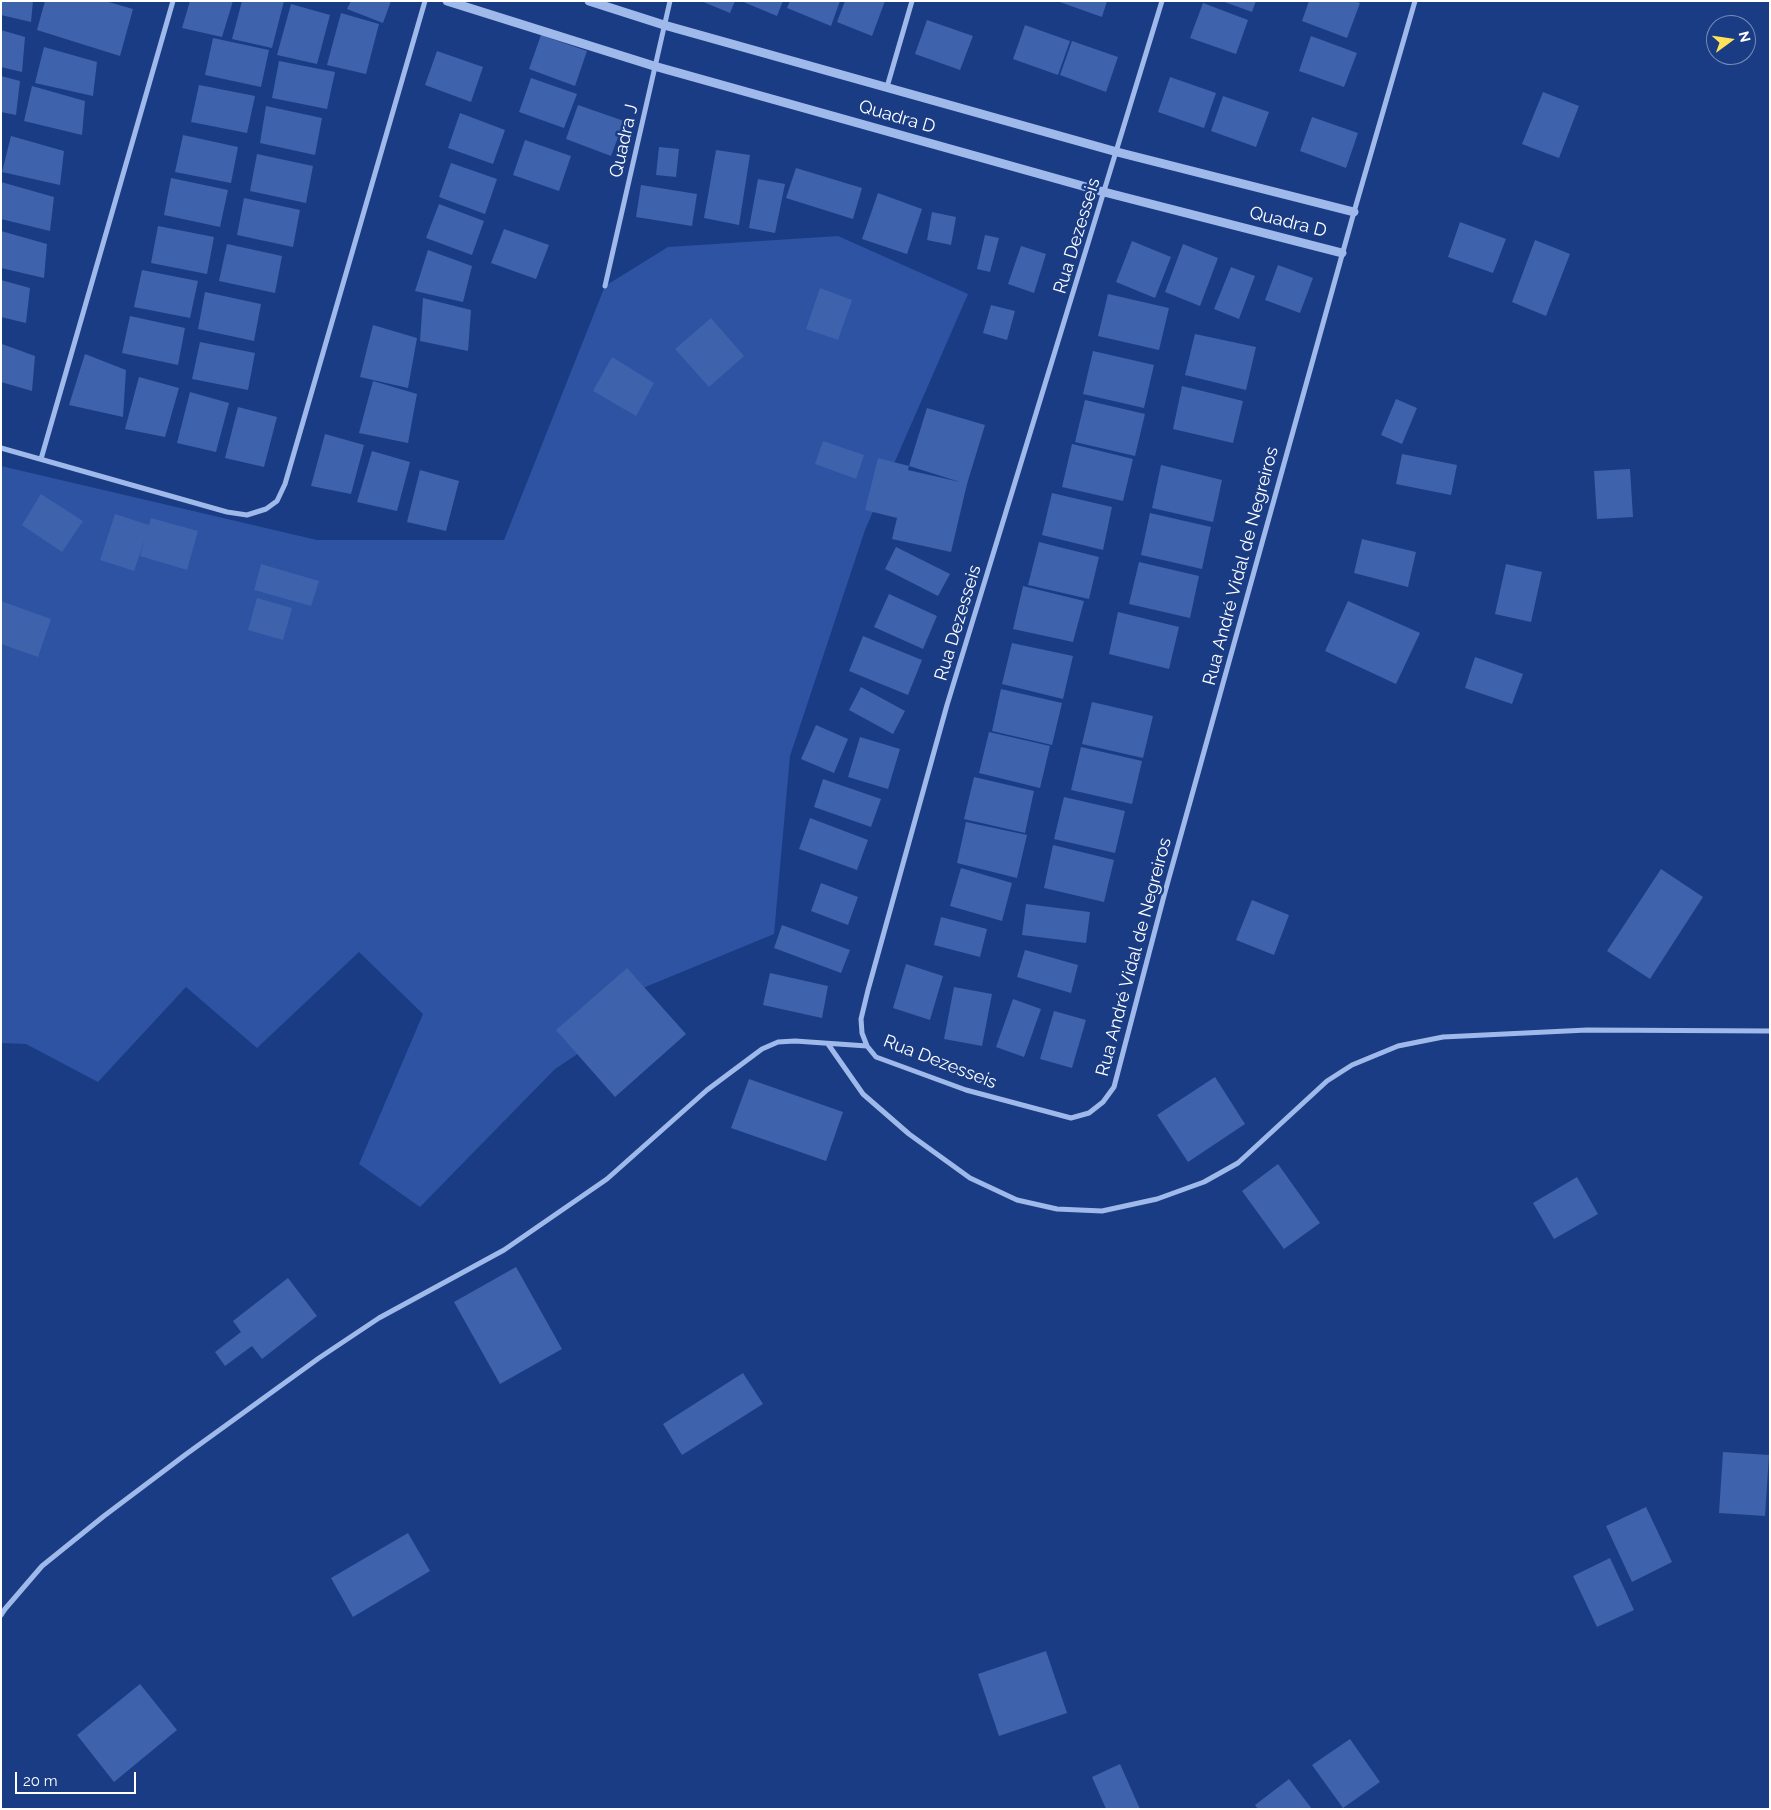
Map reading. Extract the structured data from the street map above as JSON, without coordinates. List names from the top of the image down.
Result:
{
  "streets": {
    "street": [
      "Quadra D",
      "Quadra J",
      "Rua Dezesseis",
      "Rua André Vidal de Negreiros"
    ]
  },
  "crossings": [
    ["Quadra D", "Quadra J"],
    ["Quadra D", "Rua Dezesseis"],
    ["Quadra D", "Rua André Vidal de Negreiros"],
    ["Rua Dezesseis", "Rua André Vidal de Negreiros"]
  ],
  "scale_bar": "20 m",
  "north": "right"
}
